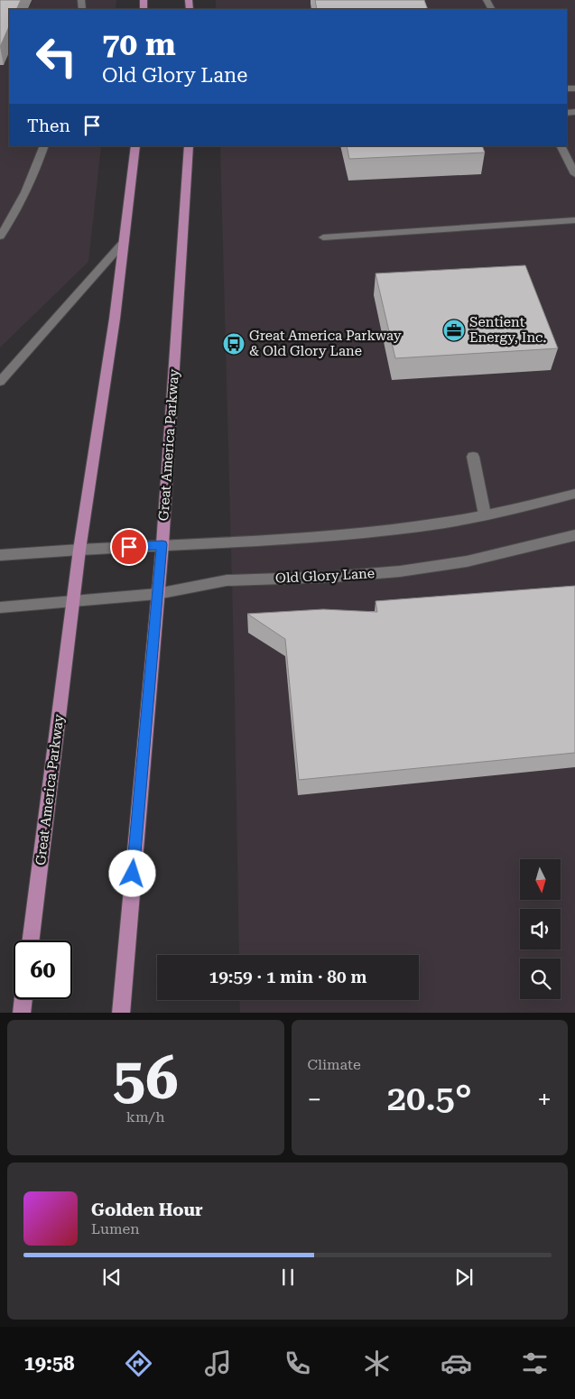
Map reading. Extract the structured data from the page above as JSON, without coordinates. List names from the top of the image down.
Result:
{
  "streets": {
    "main road": ["Great America Parkway"],
    "street": ["Old Glory Lane"]
  },
  "crossings": [
    ["Great America Parkway", "Old Glory Lane"]
  ],
  "places": {
    "office": ["Sentient Energy, Inc."],
    "bus stop": ["Great America Parkway & Old Glory Lane"]
  },
  "north": "bottom",
  "page": {
    "turn": ["70 m", "Old Glory Lane"],
    "then": "Then",
    "limit": "60",
    "trip": "19:59 · 1 min · 80 m",
    "tile": [
      ["56", "km/h"],
      "Climate"
    ],
    "heat": ["−", "20.5°", "+"],
    "song": ["Golden Hour", "Lumen"],
    "tabs": "19:58"
  }
}
